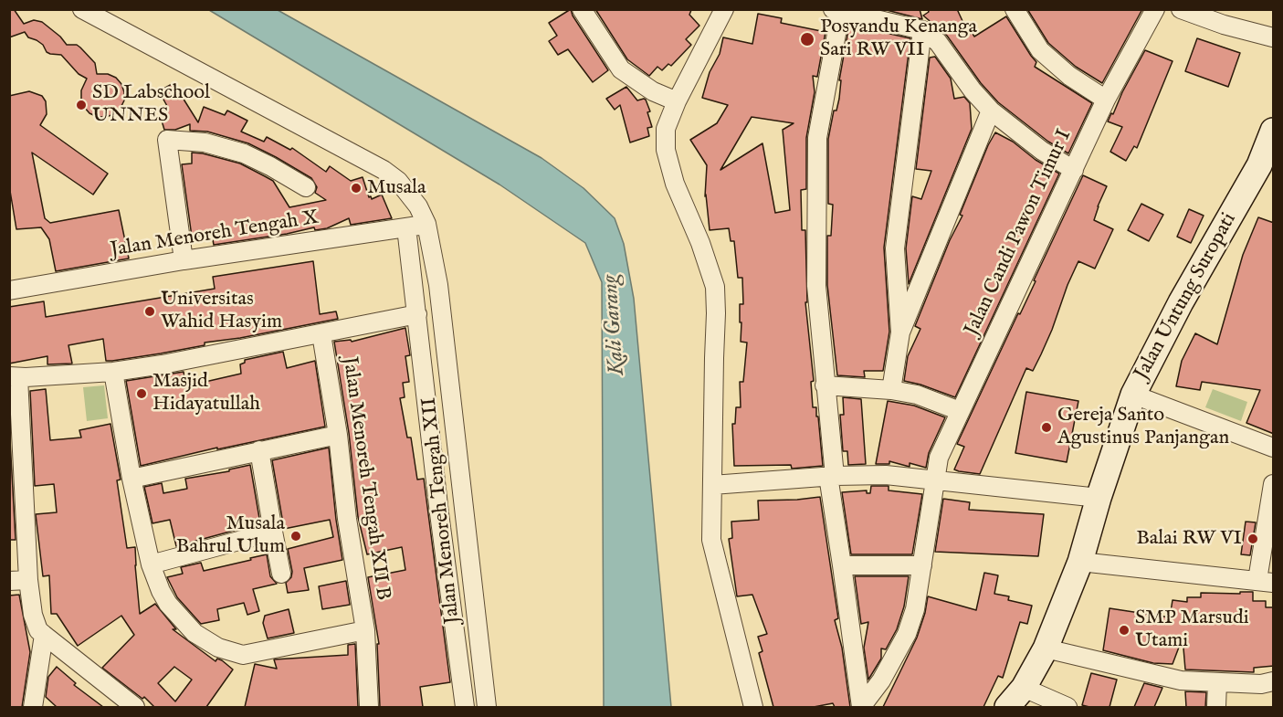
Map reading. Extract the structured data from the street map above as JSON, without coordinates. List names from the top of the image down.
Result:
{
  "streets": {
    "main road": ["Jalan Untung Suropati"],
    "street": [
      "Jalan Candi Pawon Timur I",
      "Jalan Menoreh Tengah X",
      "Jalan Menoreh Tengah XII B",
      "Jalan Menoreh Tengah XII"
    ]
  },
  "crossings": [
    ["Jalan Menoreh Tengah X", "Jalan Menoreh Tengah XII"]
  ],
  "water": ["Kali Garang"],
  "places": [
    "Posyandu Kenanga Sari RW VII",
    "SD Labschool UNNES",
    "Musala",
    "Universitas Wahid Hasyim",
    "Masjid Hidayatullah",
    "Gereja Santo Agustinus Panjangan",
    "Musala Bahrul Ulum",
    "Balai RW VI",
    "SMP Marsudi Utami"
  ]
}
